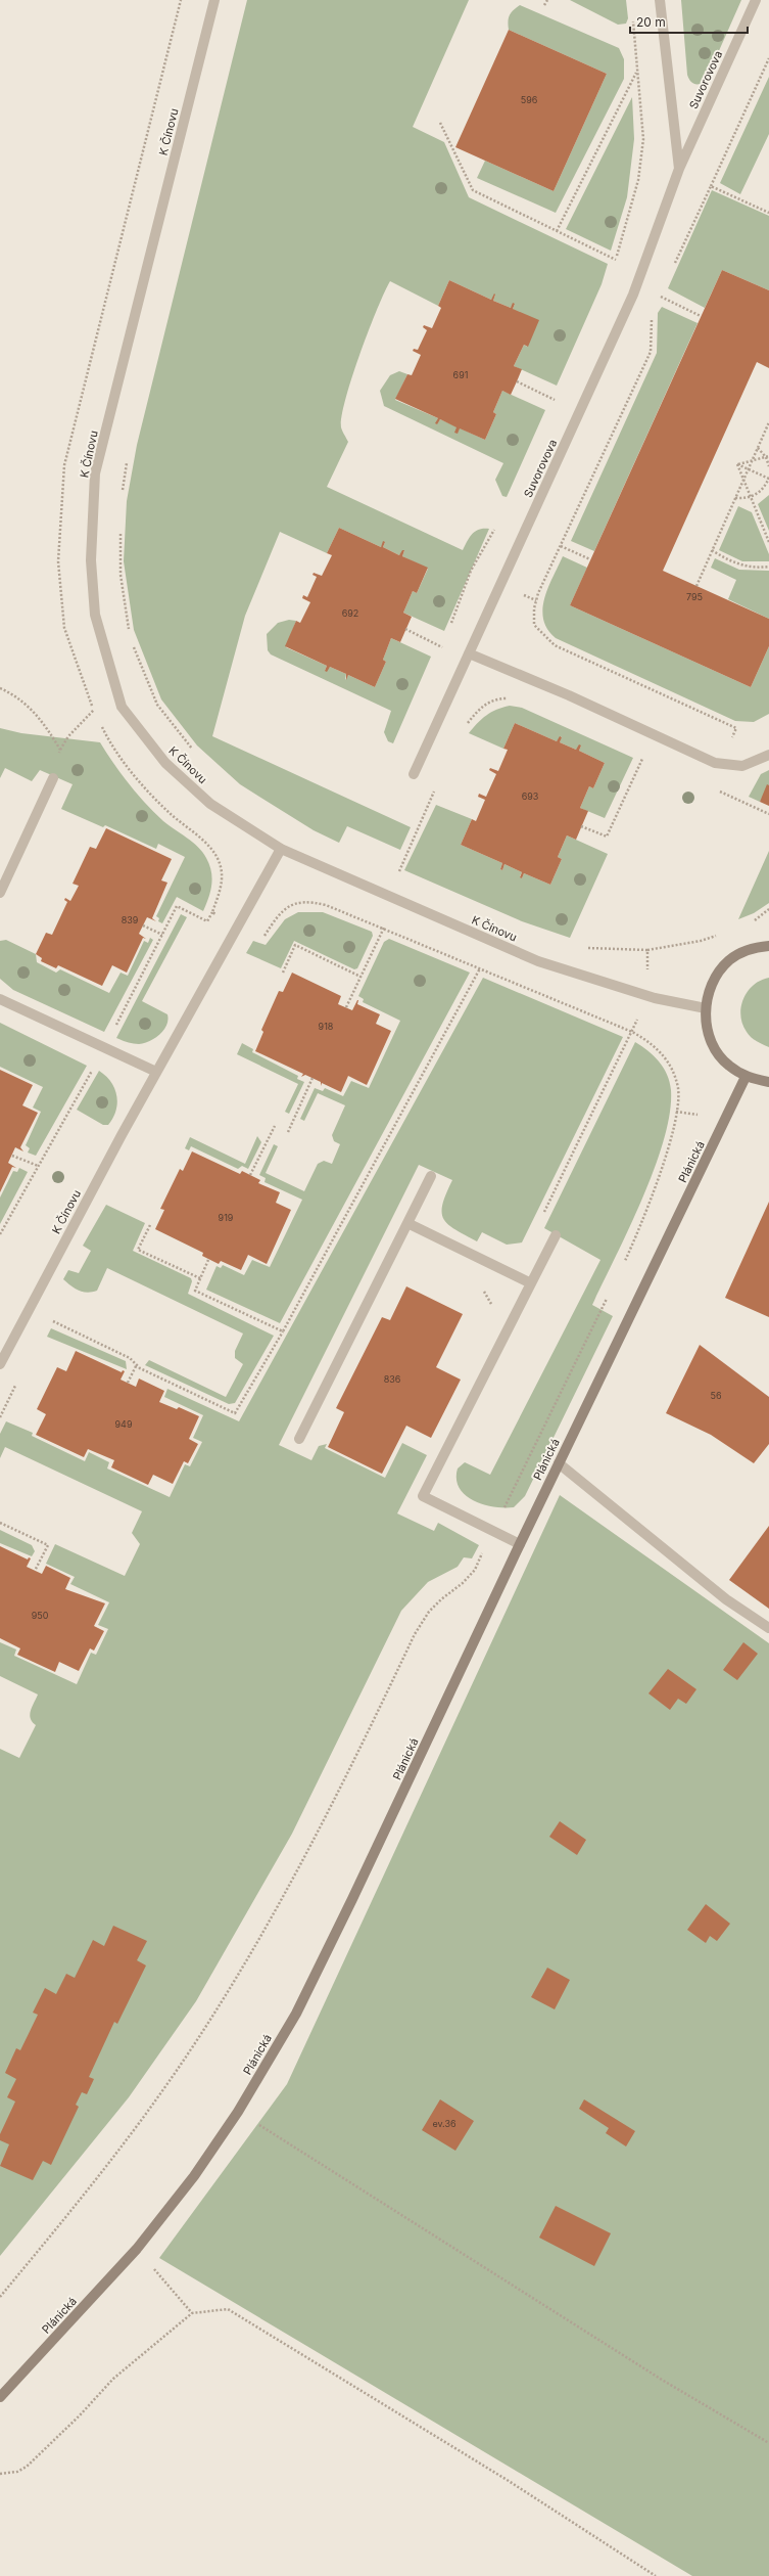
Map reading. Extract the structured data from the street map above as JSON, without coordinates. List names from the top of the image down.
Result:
{
  "streets": {
    "main road": ["Plánická"],
    "street": ["Suvorovova", "K Čínovu"]
  },
  "house_numbers": [
    "596",
    "691",
    "795",
    "692",
    "693",
    "839",
    "918",
    "919",
    "836",
    "56",
    "949",
    "950",
    "ev.36"
  ],
  "scale_bar": "20 m"
}
